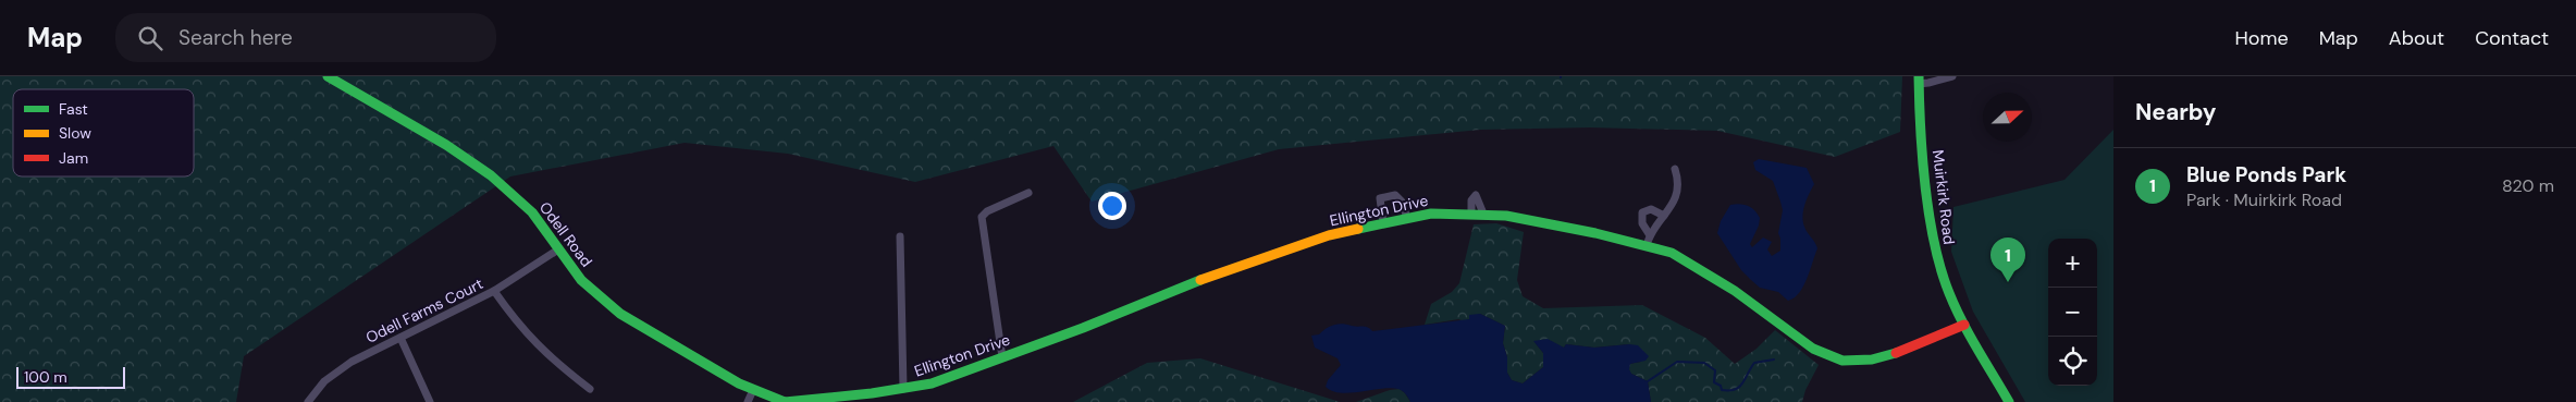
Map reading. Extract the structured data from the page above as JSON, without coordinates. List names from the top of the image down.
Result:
{
  "streets": {
    "street": [
      "Muirkirk Road",
      "Ellington Drive",
      "Odell Road",
      "Odell Farms Court"
    ]
  },
  "crossings": [
    ["Muirkirk Road", "Ellington Drive"],
    ["Ellington Drive", "Odell Road"],
    ["Odell Road", "Odell Farms Court"]
  ],
  "legend": ["Fast", "Slow", "Jam"],
  "scale_bar": "100 m",
  "north": "right",
  "page": {
    "header": "Map",
    "search": "Search here",
    "nav": [
      "Home",
      "Map",
      "About",
      "Contact"
    ],
    "heading": "Nearby",
    "list": [
      {
        "mark": "1",
        "name": "Blue Ponds Park",
        "note": "Park · Muirkirk Road",
        "value": "820 m"
      }
    ],
    "pins": "1",
    "map_buttons": ["+", "−"],
    "scale": "100 m"
  }
}
